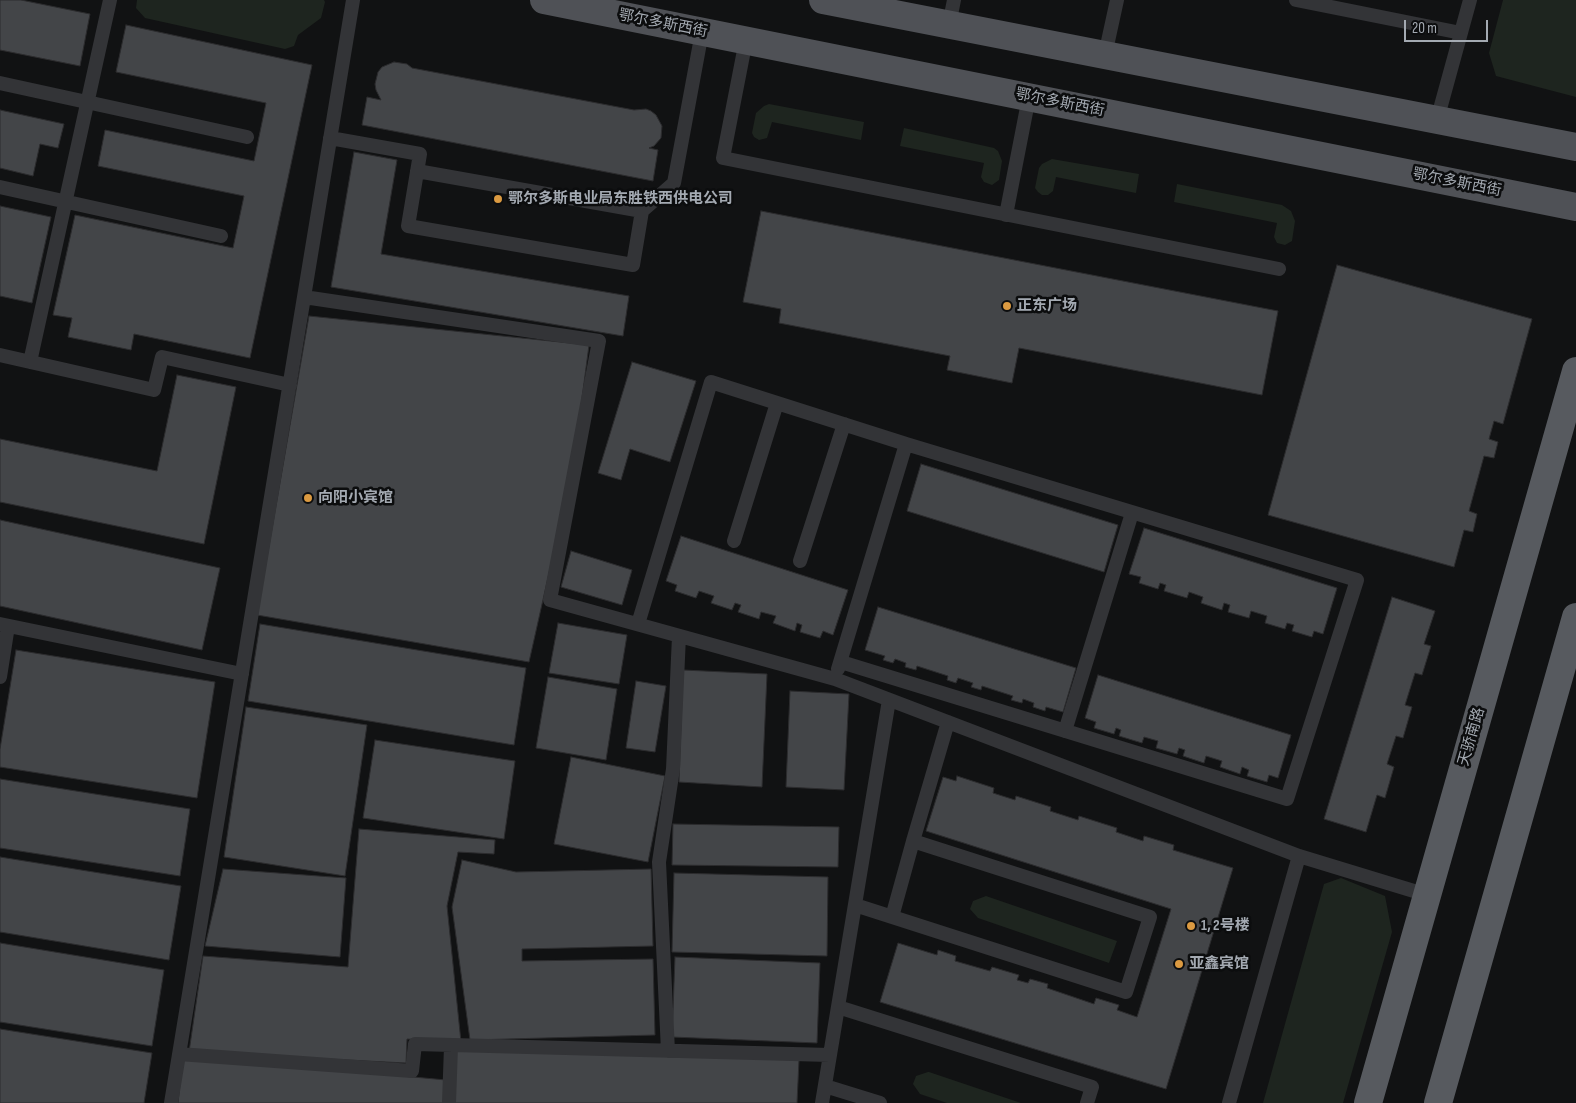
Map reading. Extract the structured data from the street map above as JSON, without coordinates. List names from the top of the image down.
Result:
{
  "streets": {
    "highway": ["天骄南路"],
    "main road": ["鄂尔多斯西街"]
  },
  "places": [
    "鄂尔多斯电业局东胜铁西供电公司",
    "正东广场",
    "向阳小宾馆",
    "1, 2号楼",
    "亚鑫宾馆"
  ],
  "scale_bar": "20 m"
}
